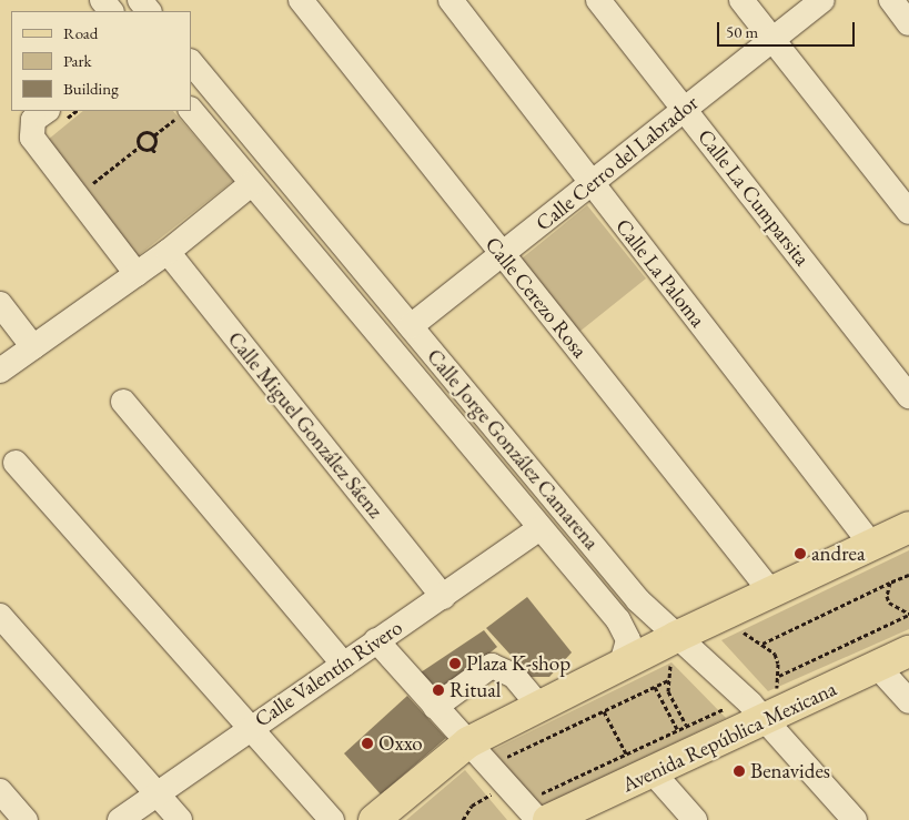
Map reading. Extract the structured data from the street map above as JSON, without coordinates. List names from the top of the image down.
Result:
{
  "streets": {
    "main road": ["Avenida República Mexicana"],
    "street": [
      "Calle Cerro del Labrador",
      "Calle La Cumparsita",
      "Calle La Paloma",
      "Calle Cerezo Rosa",
      "Calle Miguel González Sáenz",
      "Calle Jorge González Camarena",
      "Calle Valentín Rivero"
    ]
  },
  "crossings": [
    ["Calle Cerro del Labrador", "Calle La Cumparsita"],
    ["Calle Cerro del Labrador", "Calle La Paloma"],
    ["Calle Cerro del Labrador", "Calle Cerezo Rosa"],
    ["Calle Cerro del Labrador", "Calle Jorge González Camarena"],
    ["Calle Miguel González Sáenz", "Calle Valentín Rivero"],
    ["Calle Jorge González Camarena", "Calle Valentín Rivero"],
    ["Calle Jorge González Camarena", "Avenida República Mexicana"]
  ],
  "places": [
    "andrea",
    "Plaza K-shop",
    "Ritual",
    "Oxxo",
    "Benavides"
  ],
  "legend": ["Road", "Park", "Building"],
  "scale_bar": "50 m"
}
